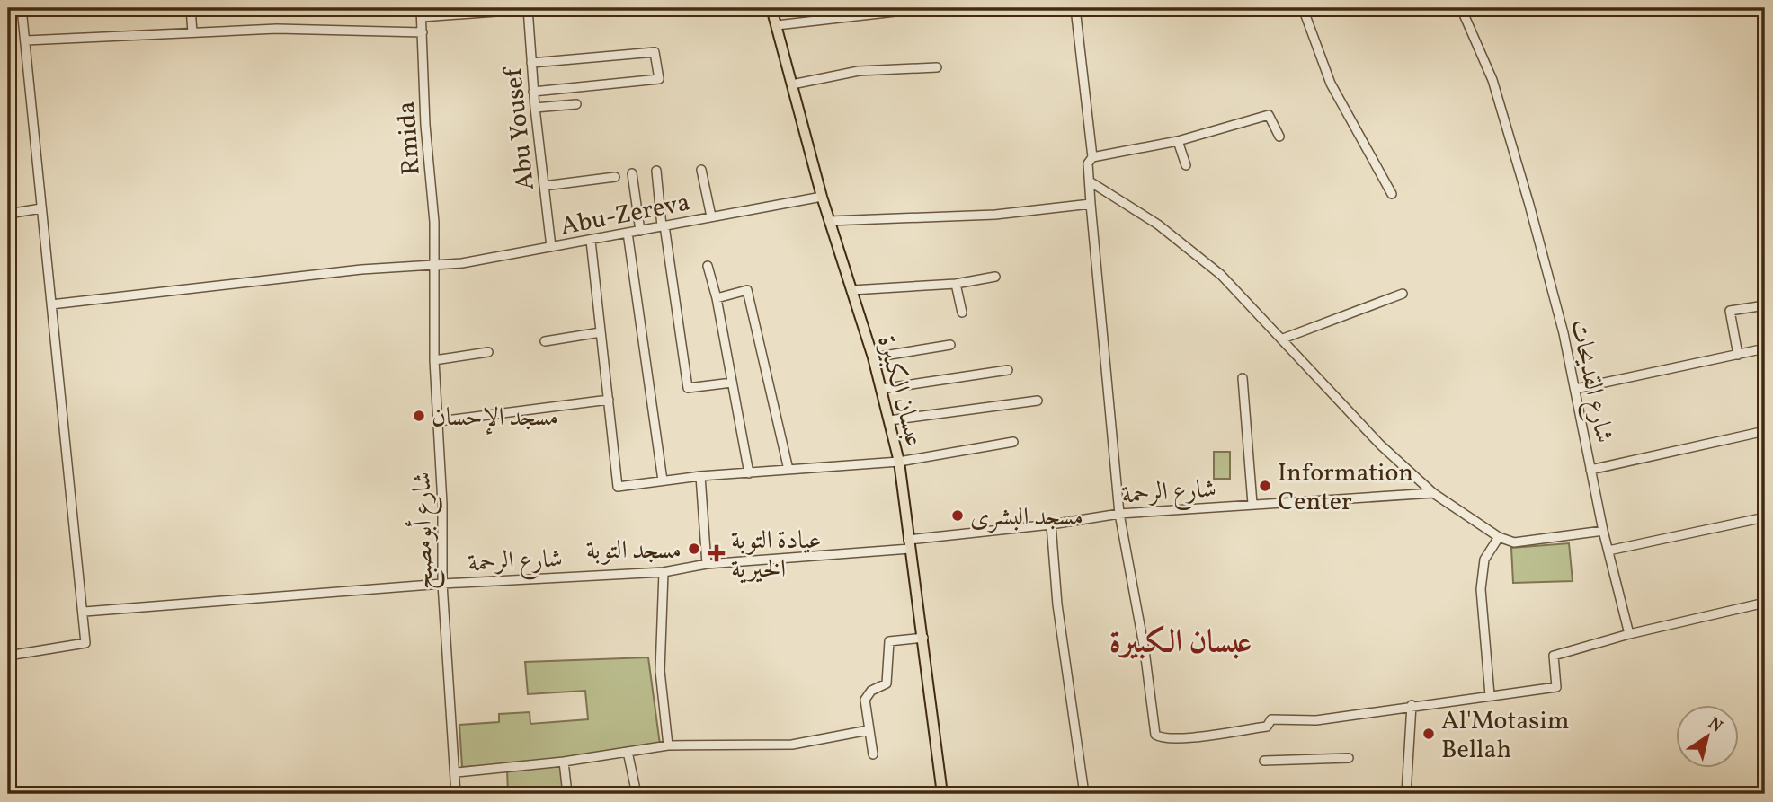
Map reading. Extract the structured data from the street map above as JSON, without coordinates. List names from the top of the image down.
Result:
{
  "streets": {
    "main road": ["عبسان الكبيرة"],
    "street": [
      "Abu Yousef",
      "Rmida",
      "Abu-Zereva",
      "شارع القديحات",
      "شارع الرحمة",
      "شارع أبومصبح"
    ]
  },
  "crossings": [
    ["Abu Yousef", "Abu-Zereva"],
    ["Rmida", "Abu-Zereva"],
    ["Rmida", "شارع أبومصبح"],
    ["Abu-Zereva", "عبسان الكبيرة"],
    ["Abu-Zereva", "شارع أبومصبح"],
    ["عبسان الكبيرة", "شارع الرحمة"],
    ["شارع الرحمة", "شارع أبومصبح"]
  ],
  "districts": ["عبسان الكبيرة"],
  "places": {
    "other": [
      "مسجد الإحسان",
      "Information Center",
      "مسجد البشرى",
      "مسجد التوبة",
      "Al'Motasim Bellah"
    ],
    "health": ["عيادة التوبة الخيرية"]
  },
  "north": "top right"
}
